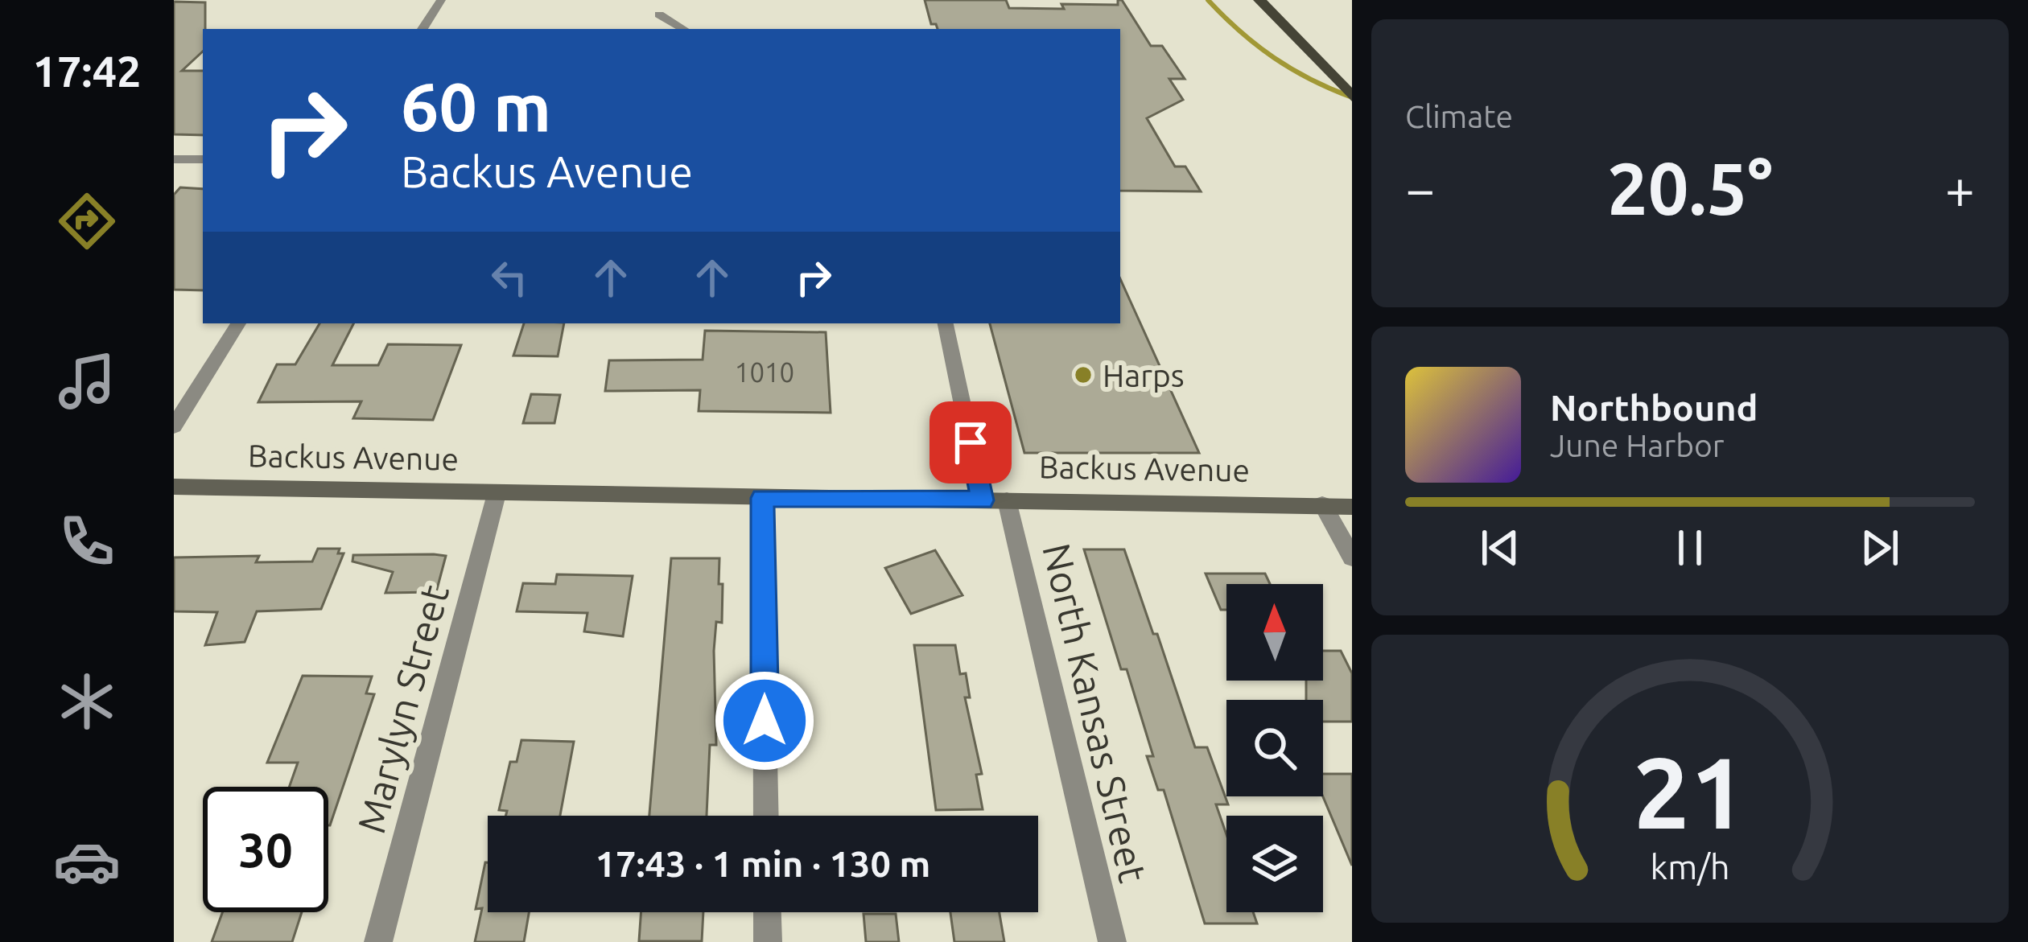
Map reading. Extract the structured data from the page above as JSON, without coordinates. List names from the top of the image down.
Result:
{
  "streets": {
    "street": ["Backus Avenue", "Marylyn Street", "North Kansas Street"]
  },
  "crossings": [
    ["Backus Avenue", "Marylyn Street"],
    ["Backus Avenue", "North Kansas Street"]
  ],
  "places": ["Harps"],
  "house_numbers": ["1010"],
  "north": "top",
  "page": {
    "tabs": "17:42",
    "tile": "Climate",
    "turn": ["60 m", "Backus Avenue"],
    "heat": ["−", "20.5°", "+"],
    "song": ["Northbound", "June Harbor"],
    "limit": "30",
    "trip": "17:43 · 1 min · 130 m",
    "gauge": ["21", "km/h"]
  }
}
